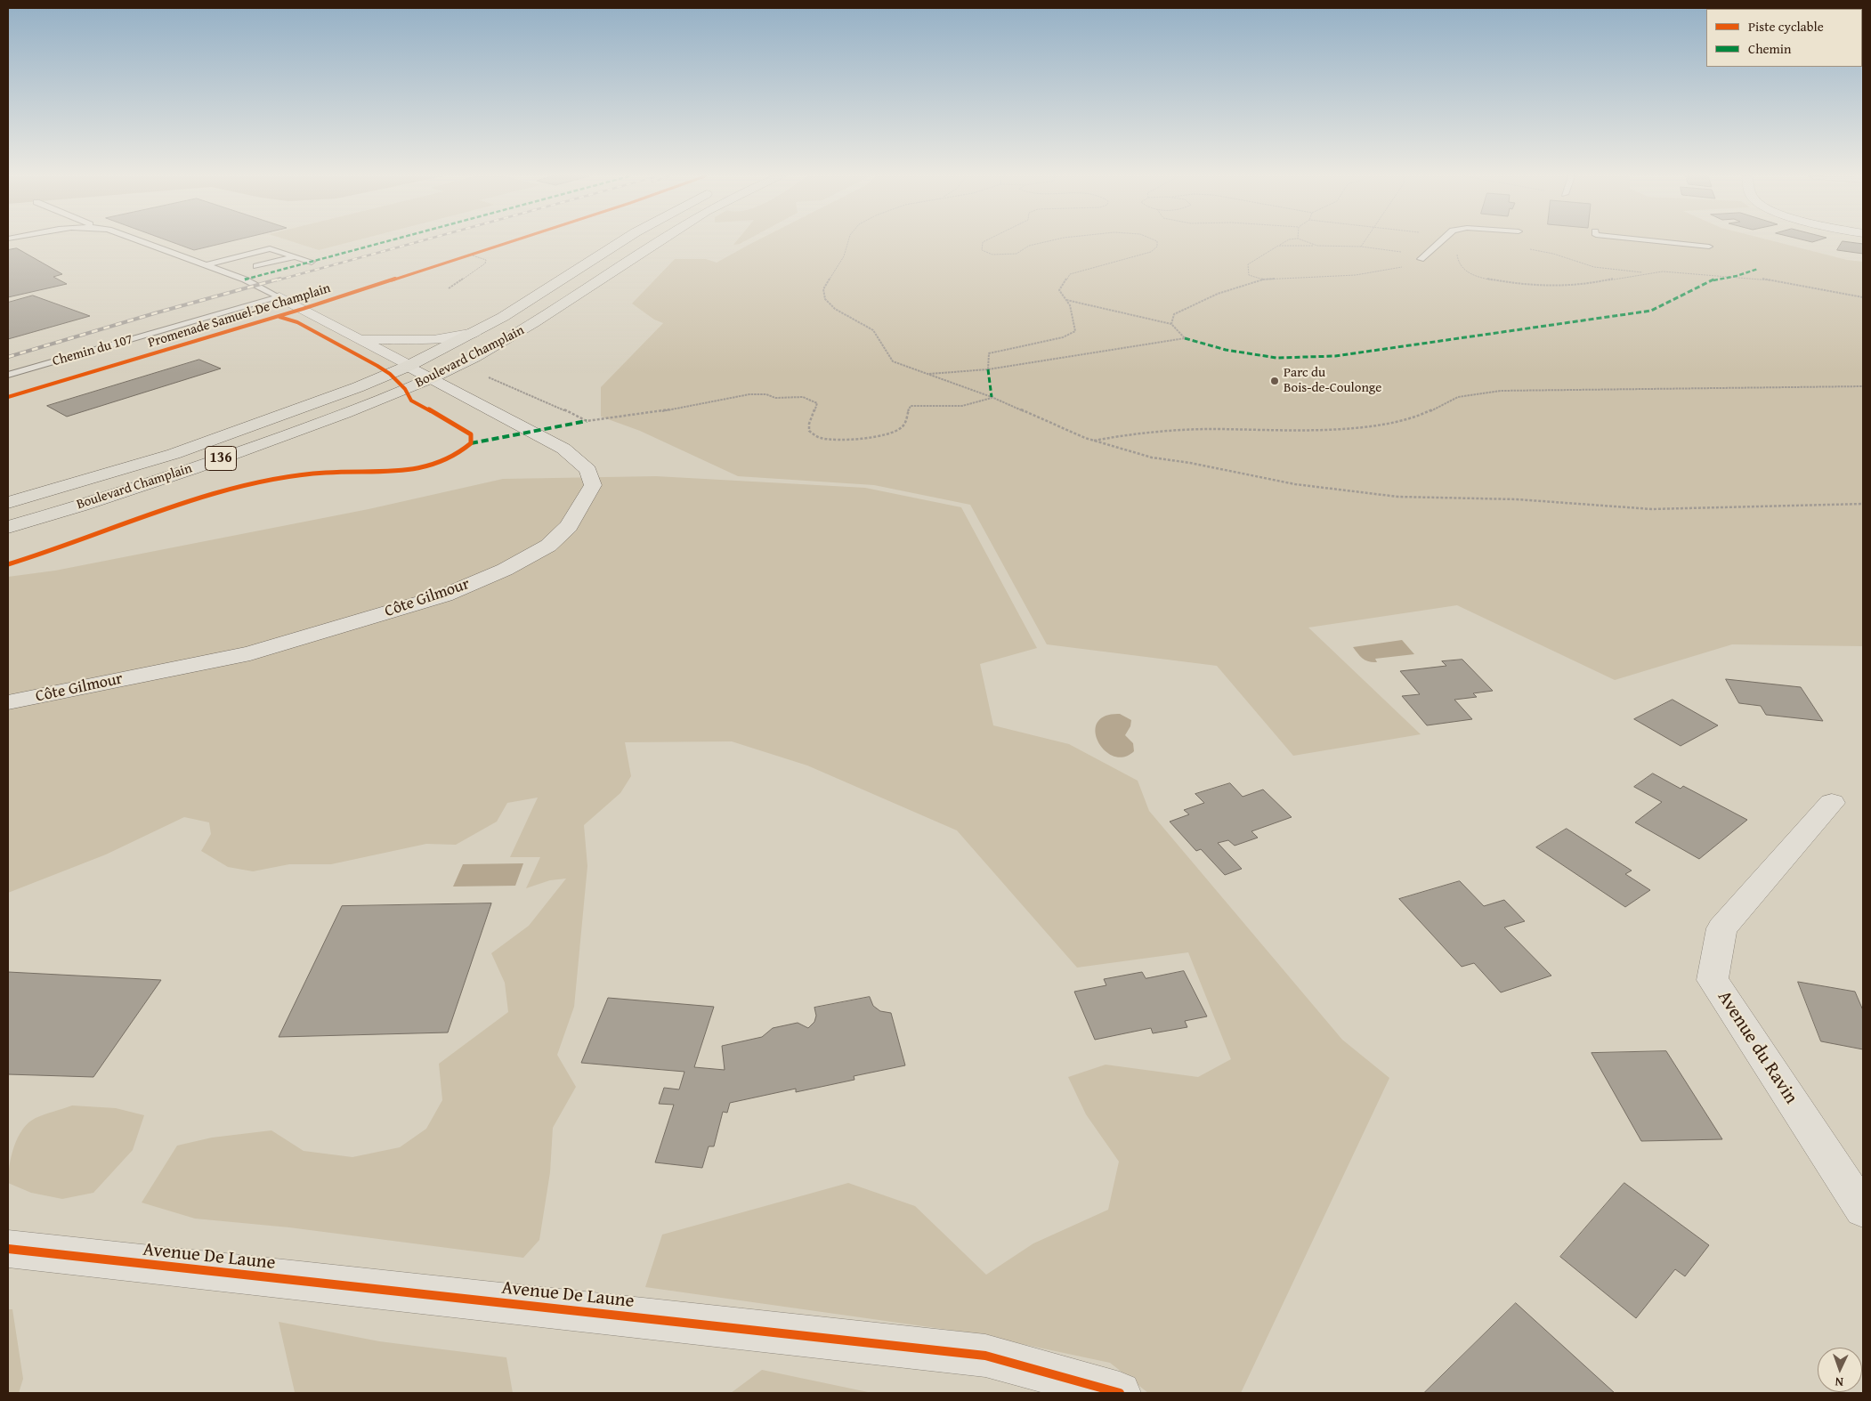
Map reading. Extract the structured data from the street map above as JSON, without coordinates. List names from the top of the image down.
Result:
{
  "streets": {
    "main road": ["Boulevard Champlain", "136"],
    "street": ["Côte Gilmour", "Avenue du Ravin", "Avenue De Laune"],
    "lane": ["Chemin du 107"],
    "cycle path": ["Promenade Samuel-De Champlain"]
  },
  "crossings": [
    ["Chemin du 107", "Côte Gilmour"],
    ["Boulevard Champlain", "Côte Gilmour"]
  ],
  "places": ["Parc du Bois-de-Coulonge"],
  "legend": ["Piste cyclable", "Chemin"],
  "north": "bottom"
}
